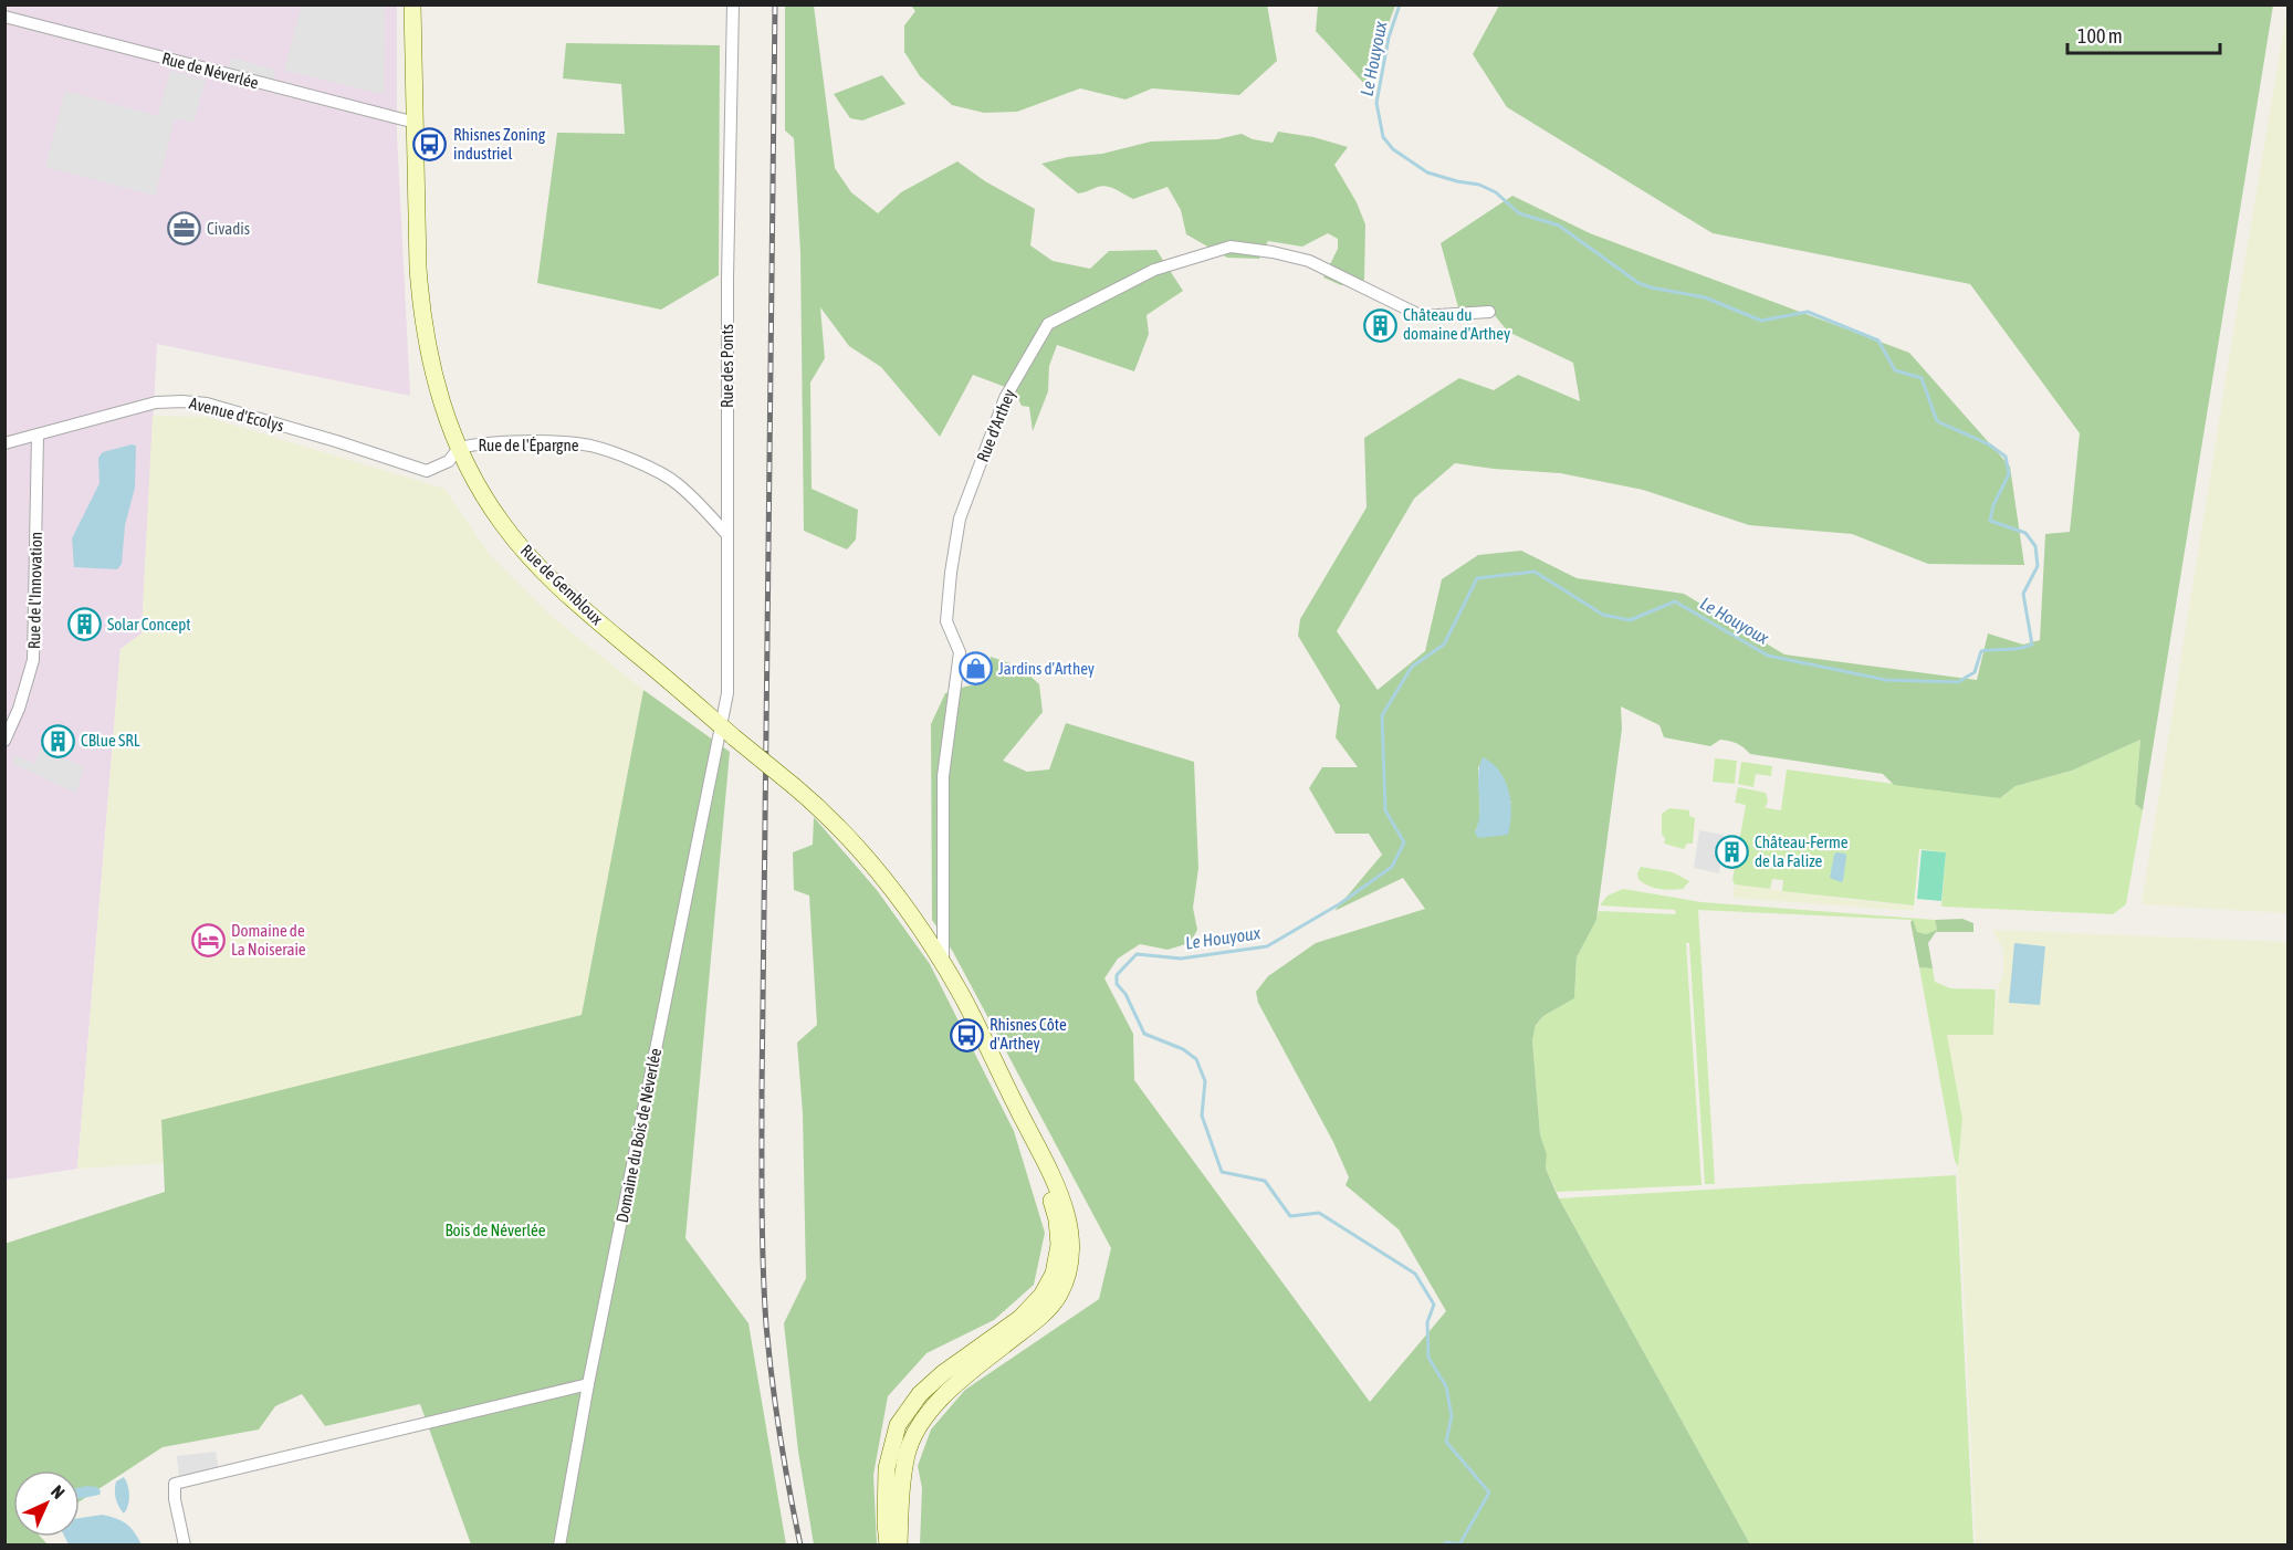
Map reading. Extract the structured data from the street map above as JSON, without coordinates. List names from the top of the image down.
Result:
{
  "streets": {
    "main road": ["Rue de Gembloux"],
    "street": [
      "Rue de Néverlée",
      "Rue des Ponts",
      "Avenue d'Ecolys",
      "Rue d'Arthey",
      "Rue de l'Épargne",
      "Rue de l'Innovation",
      "Domaine du Bois de Néverlée"
    ]
  },
  "crossings": [
    ["Rue de Néverlée", "Rue de Gembloux"],
    ["Rue des Ponts", "Rue de l'Épargne"],
    ["Rue des Ponts", "Rue de Gembloux"],
    ["Rue des Ponts", "Domaine du Bois de Néverlée"],
    ["Avenue d'Ecolys", "Rue de l'Épargne"],
    ["Avenue d'Ecolys", "Rue de Gembloux"],
    ["Avenue d'Ecolys", "Rue de l'Innovation"],
    ["Rue d'Arthey", "Rue de Gembloux"],
    ["Rue de l'Épargne", "Rue de Gembloux"],
    ["Rue de Gembloux", "Domaine du Bois de Néverlée"]
  ],
  "water": ["Le Houyoux"],
  "parks": ["Bois de Néverlée"],
  "places": {
    "bus stop": ["Rhisnes Zoning industriel", "Rhisnes Côte d'Arthey"],
    "office": ["Civadis"],
    "building": [
      "Château du domaine d'Arthey",
      "Solar Concept",
      "CBlue SRL",
      "Château-Ferme de la Falize"
    ],
    "shop": ["Jardins d'Arthey"],
    "hotel": ["Domaine de La Noiseraie"]
  },
  "scale_bar": "100 m",
  "north": "top right"
}
